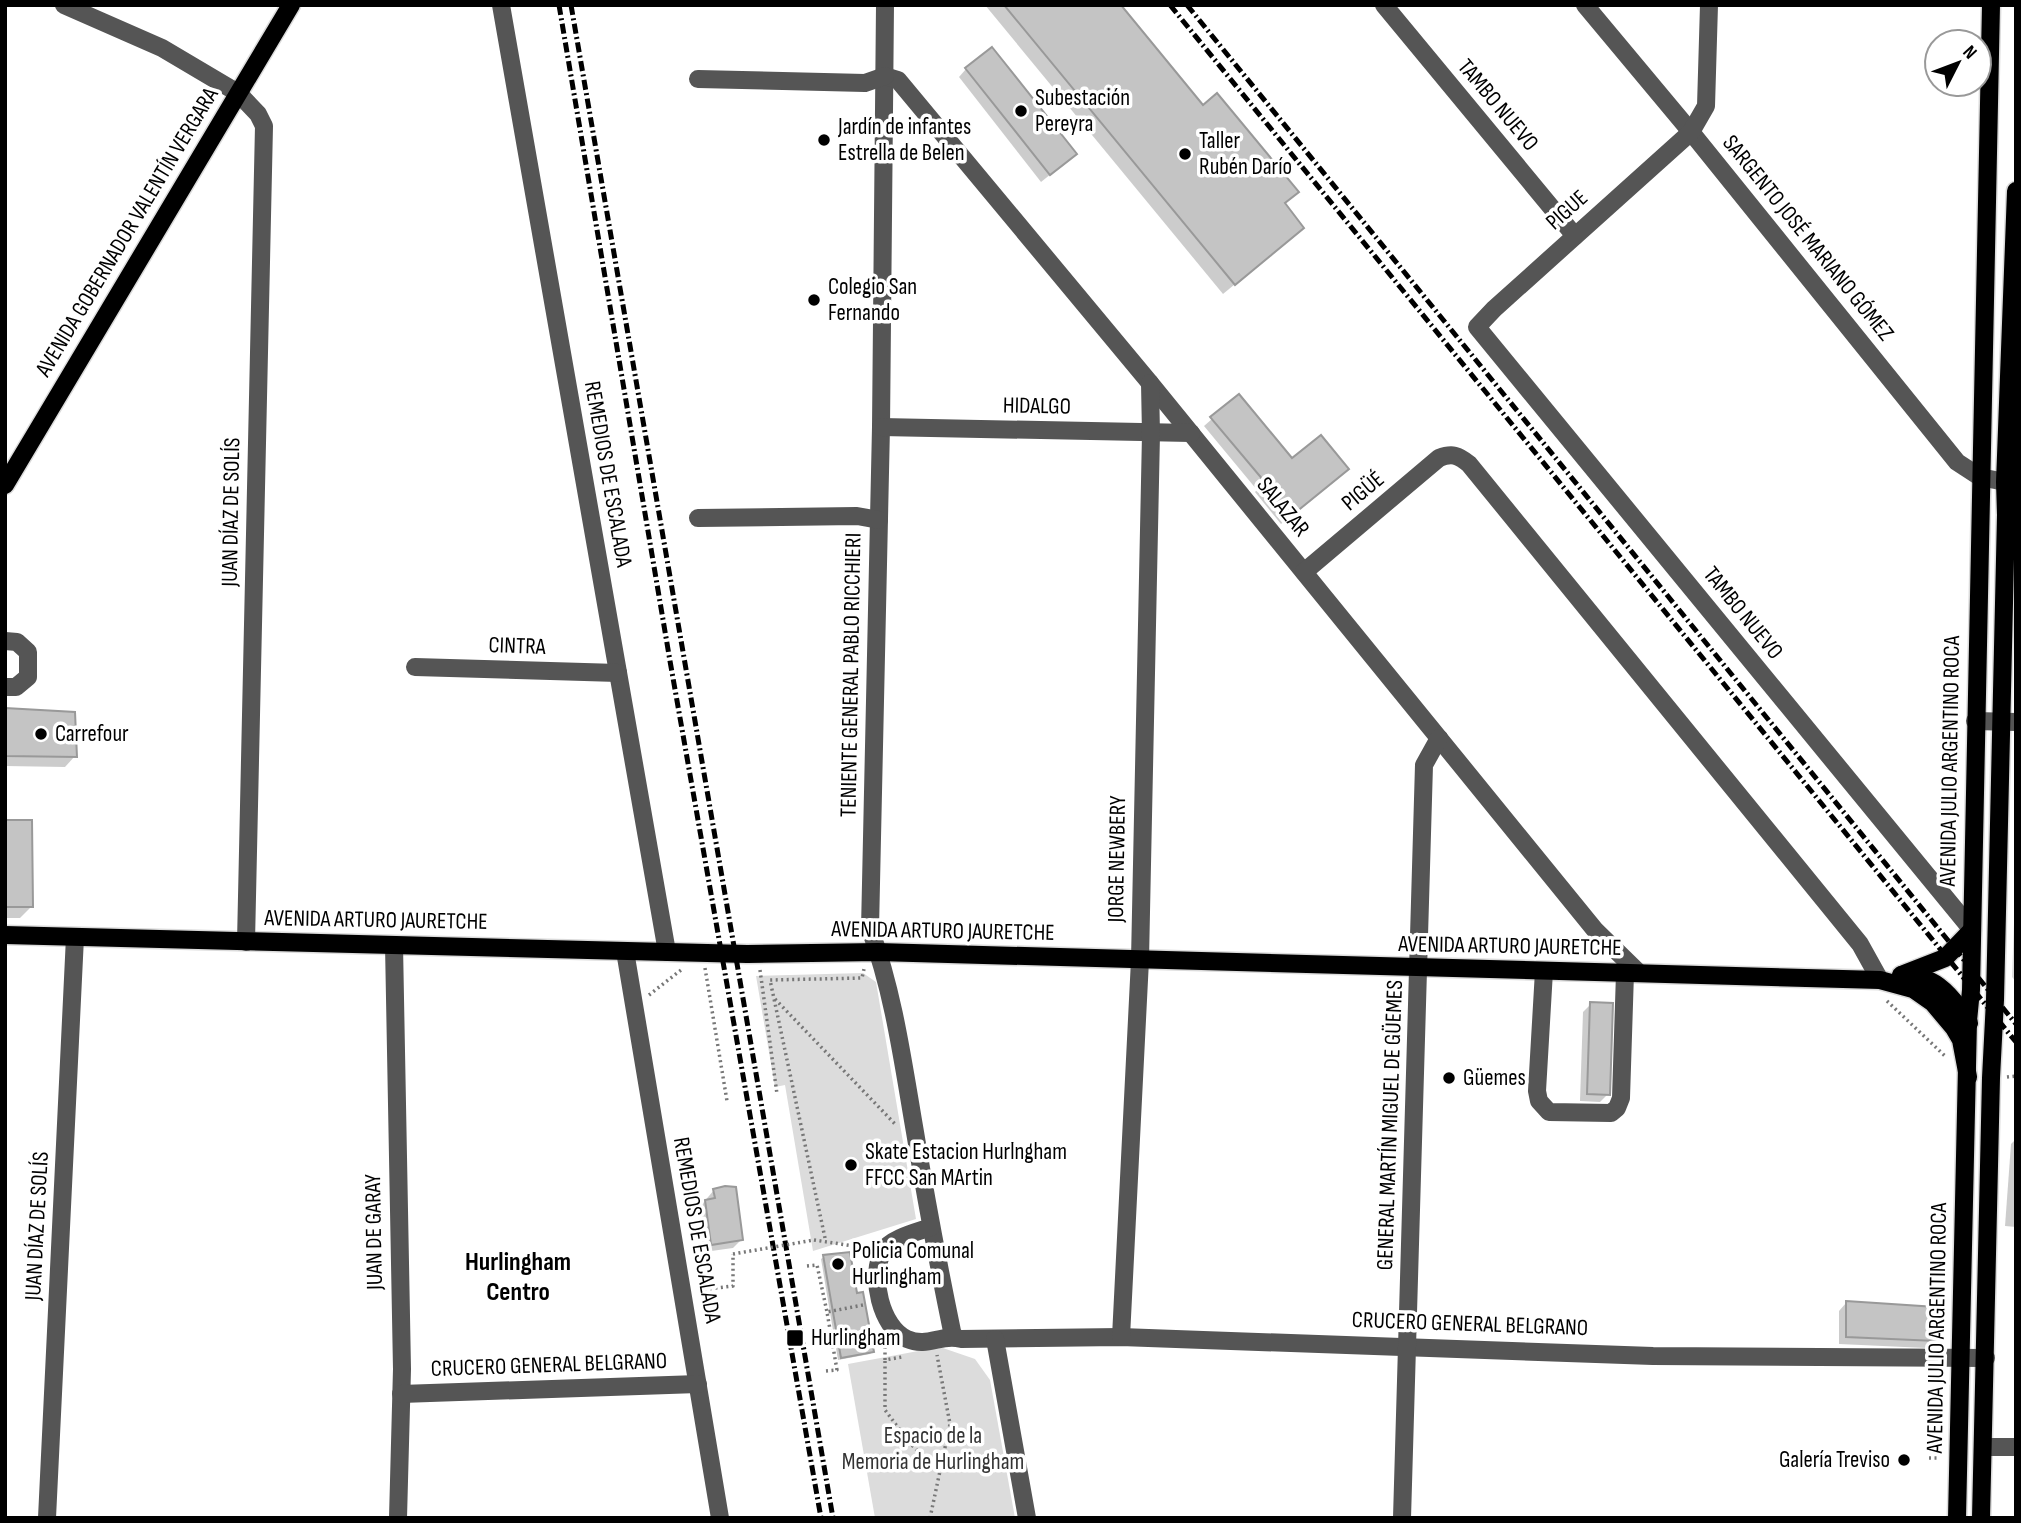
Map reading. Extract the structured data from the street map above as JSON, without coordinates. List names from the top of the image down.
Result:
{
  "streets": {
    "main road": ["AVENIDA GOBERNADOR VALENTÍN VERGARA", "AVENIDA JULIO ARGENTINO ROCA", "AVENIDA ARTURO JAURETCHE"],
    "street": [
      "TAMBO NUEVO",
      "PIGUE",
      "SARGENTO JOSÉ MARIANO GÓMEZ",
      "HIDALGO",
      "REMEDIOS DE ESCALADA",
      "PIGÜÉ",
      "SALAZAR",
      "JUAN DÍAZ DE SOLÍS",
      "CINTRA",
      "TENIENTE GENERAL PABLO RICCHIERI",
      "JORGE NEWBERY",
      "GENERAL MARTÍN MIGUEL DE GÜEMES",
      "JUAN DE GARAY",
      "CRUCERO GENERAL BELGRANO"
    ]
  },
  "crossings": [
    ["TAMBO NUEVO", "PIGUE"],
    ["TAMBO NUEVO", "AVENIDA JULIO ARGENTINO ROCA"],
    ["PIGUE", "SARGENTO JOSÉ MARIANO GÓMEZ"],
    ["AVENIDA GOBERNADOR VALENTÍN VERGARA", "JUAN DÍAZ DE SOLÍS"],
    ["SARGENTO JOSÉ MARIANO GÓMEZ", "AVENIDA JULIO ARGENTINO ROCA"],
    ["HIDALGO", "SALAZAR"],
    ["HIDALGO", "TENIENTE GENERAL PABLO RICCHIERI"],
    ["HIDALGO", "JORGE NEWBERY"],
    ["REMEDIOS DE ESCALADA", "CINTRA"],
    ["REMEDIOS DE ESCALADA", "AVENIDA ARTURO JAURETCHE"],
    ["REMEDIOS DE ESCALADA", "CRUCERO GENERAL BELGRANO"],
    ["PIGÜÉ", "SALAZAR"],
    ["PIGÜÉ", "AVENIDA ARTURO JAURETCHE"],
    ["SALAZAR", "TENIENTE GENERAL PABLO RICCHIERI"],
    ["SALAZAR", "JORGE NEWBERY"],
    ["SALAZAR", "AVENIDA ARTURO JAURETCHE"],
    ["SALAZAR", "GENERAL MARTÍN MIGUEL DE GÜEMES"],
    ["JUAN DÍAZ DE SOLÍS", "AVENIDA ARTURO JAURETCHE"],
    ["TENIENTE GENERAL PABLO RICCHIERI", "AVENIDA ARTURO JAURETCHE"],
    ["TENIENTE GENERAL PABLO RICCHIERI", "CRUCERO GENERAL BELGRANO"],
    ["AVENIDA JULIO ARGENTINO ROCA", "CRUCERO GENERAL BELGRANO"],
    ["JORGE NEWBERY", "AVENIDA ARTURO JAURETCHE"],
    ["JORGE NEWBERY", "CRUCERO GENERAL BELGRANO"],
    ["AVENIDA ARTURO JAURETCHE", "GENERAL MARTÍN MIGUEL DE GÜEMES"],
    ["AVENIDA ARTURO JAURETCHE", "JUAN DE GARAY"],
    ["GENERAL MARTÍN MIGUEL DE GÜEMES", "CRUCERO GENERAL BELGRANO"],
    ["JUAN DE GARAY", "CRUCERO GENERAL BELGRANO"]
  ],
  "districts": ["Hurlingham Centro"],
  "parks": ["Espacio de la Memoria de Hurlingham"],
  "places": {
    "other": [
      "Subestación Pereyra",
      "Jardín de infantes Estrella de Belen",
      "Taller Rubén Darío",
      "Colegio San Fernando",
      "Carrefour",
      "Güemes",
      "Skate Estacion Hurlngham FFCC San MArtin",
      "Policia Comunal Hurlingham",
      "Galería Treviso"
    ],
    "transit": ["Hurlingham"]
  },
  "north": "top right"
}
